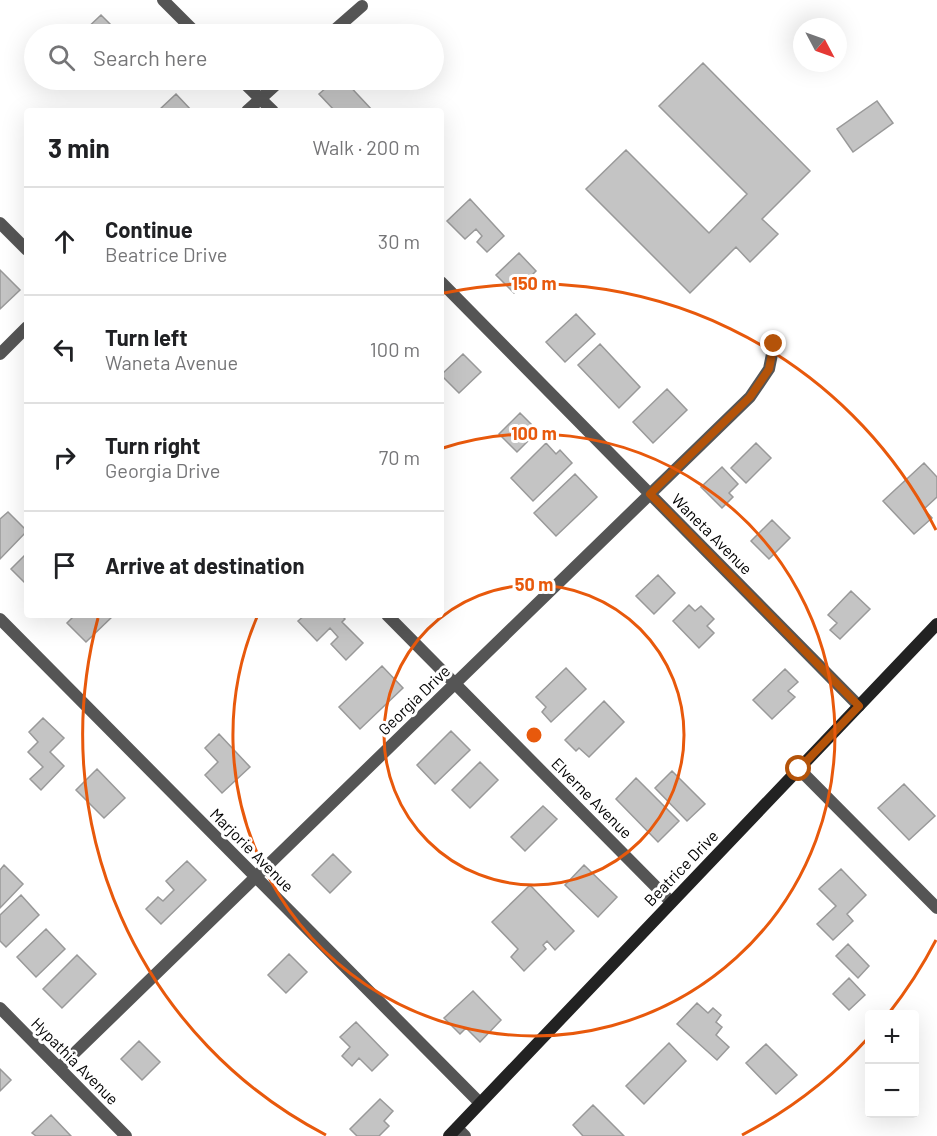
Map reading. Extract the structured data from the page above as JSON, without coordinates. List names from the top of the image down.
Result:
{
  "streets": {
    "street": [
      "Waneta Avenue",
      "Georgia Drive",
      "Elverne Avenue",
      "Marjorie Avenue",
      "Beatrice Drive",
      "Hypathia Avenue"
    ]
  },
  "crossings": [
    ["Waneta Avenue", "Georgia Drive"],
    ["Waneta Avenue", "Beatrice Drive"],
    ["Georgia Drive", "Elverne Avenue"],
    ["Georgia Drive", "Marjorie Avenue"],
    ["Georgia Drive", "Hypathia Avenue"],
    ["Elverne Avenue", "Beatrice Drive"],
    ["Marjorie Avenue", "Beatrice Drive"]
  ],
  "north": "bottom right",
  "page": {
    "search": "Search here",
    "heading": ["3 min", "Walk · 200 m"],
    "list": [
      ["Continue", "Beatrice Drive", "30 m"],
      ["Turn left", "Waneta Avenue", "100 m"],
      ["Turn right", "Georgia Drive", "70 m"],
      "Arrive at destination"
    ],
    "map_buttons": ["+", "−"]
  },
  "rings": ["150 m", "100 m", "50 m"]
}
